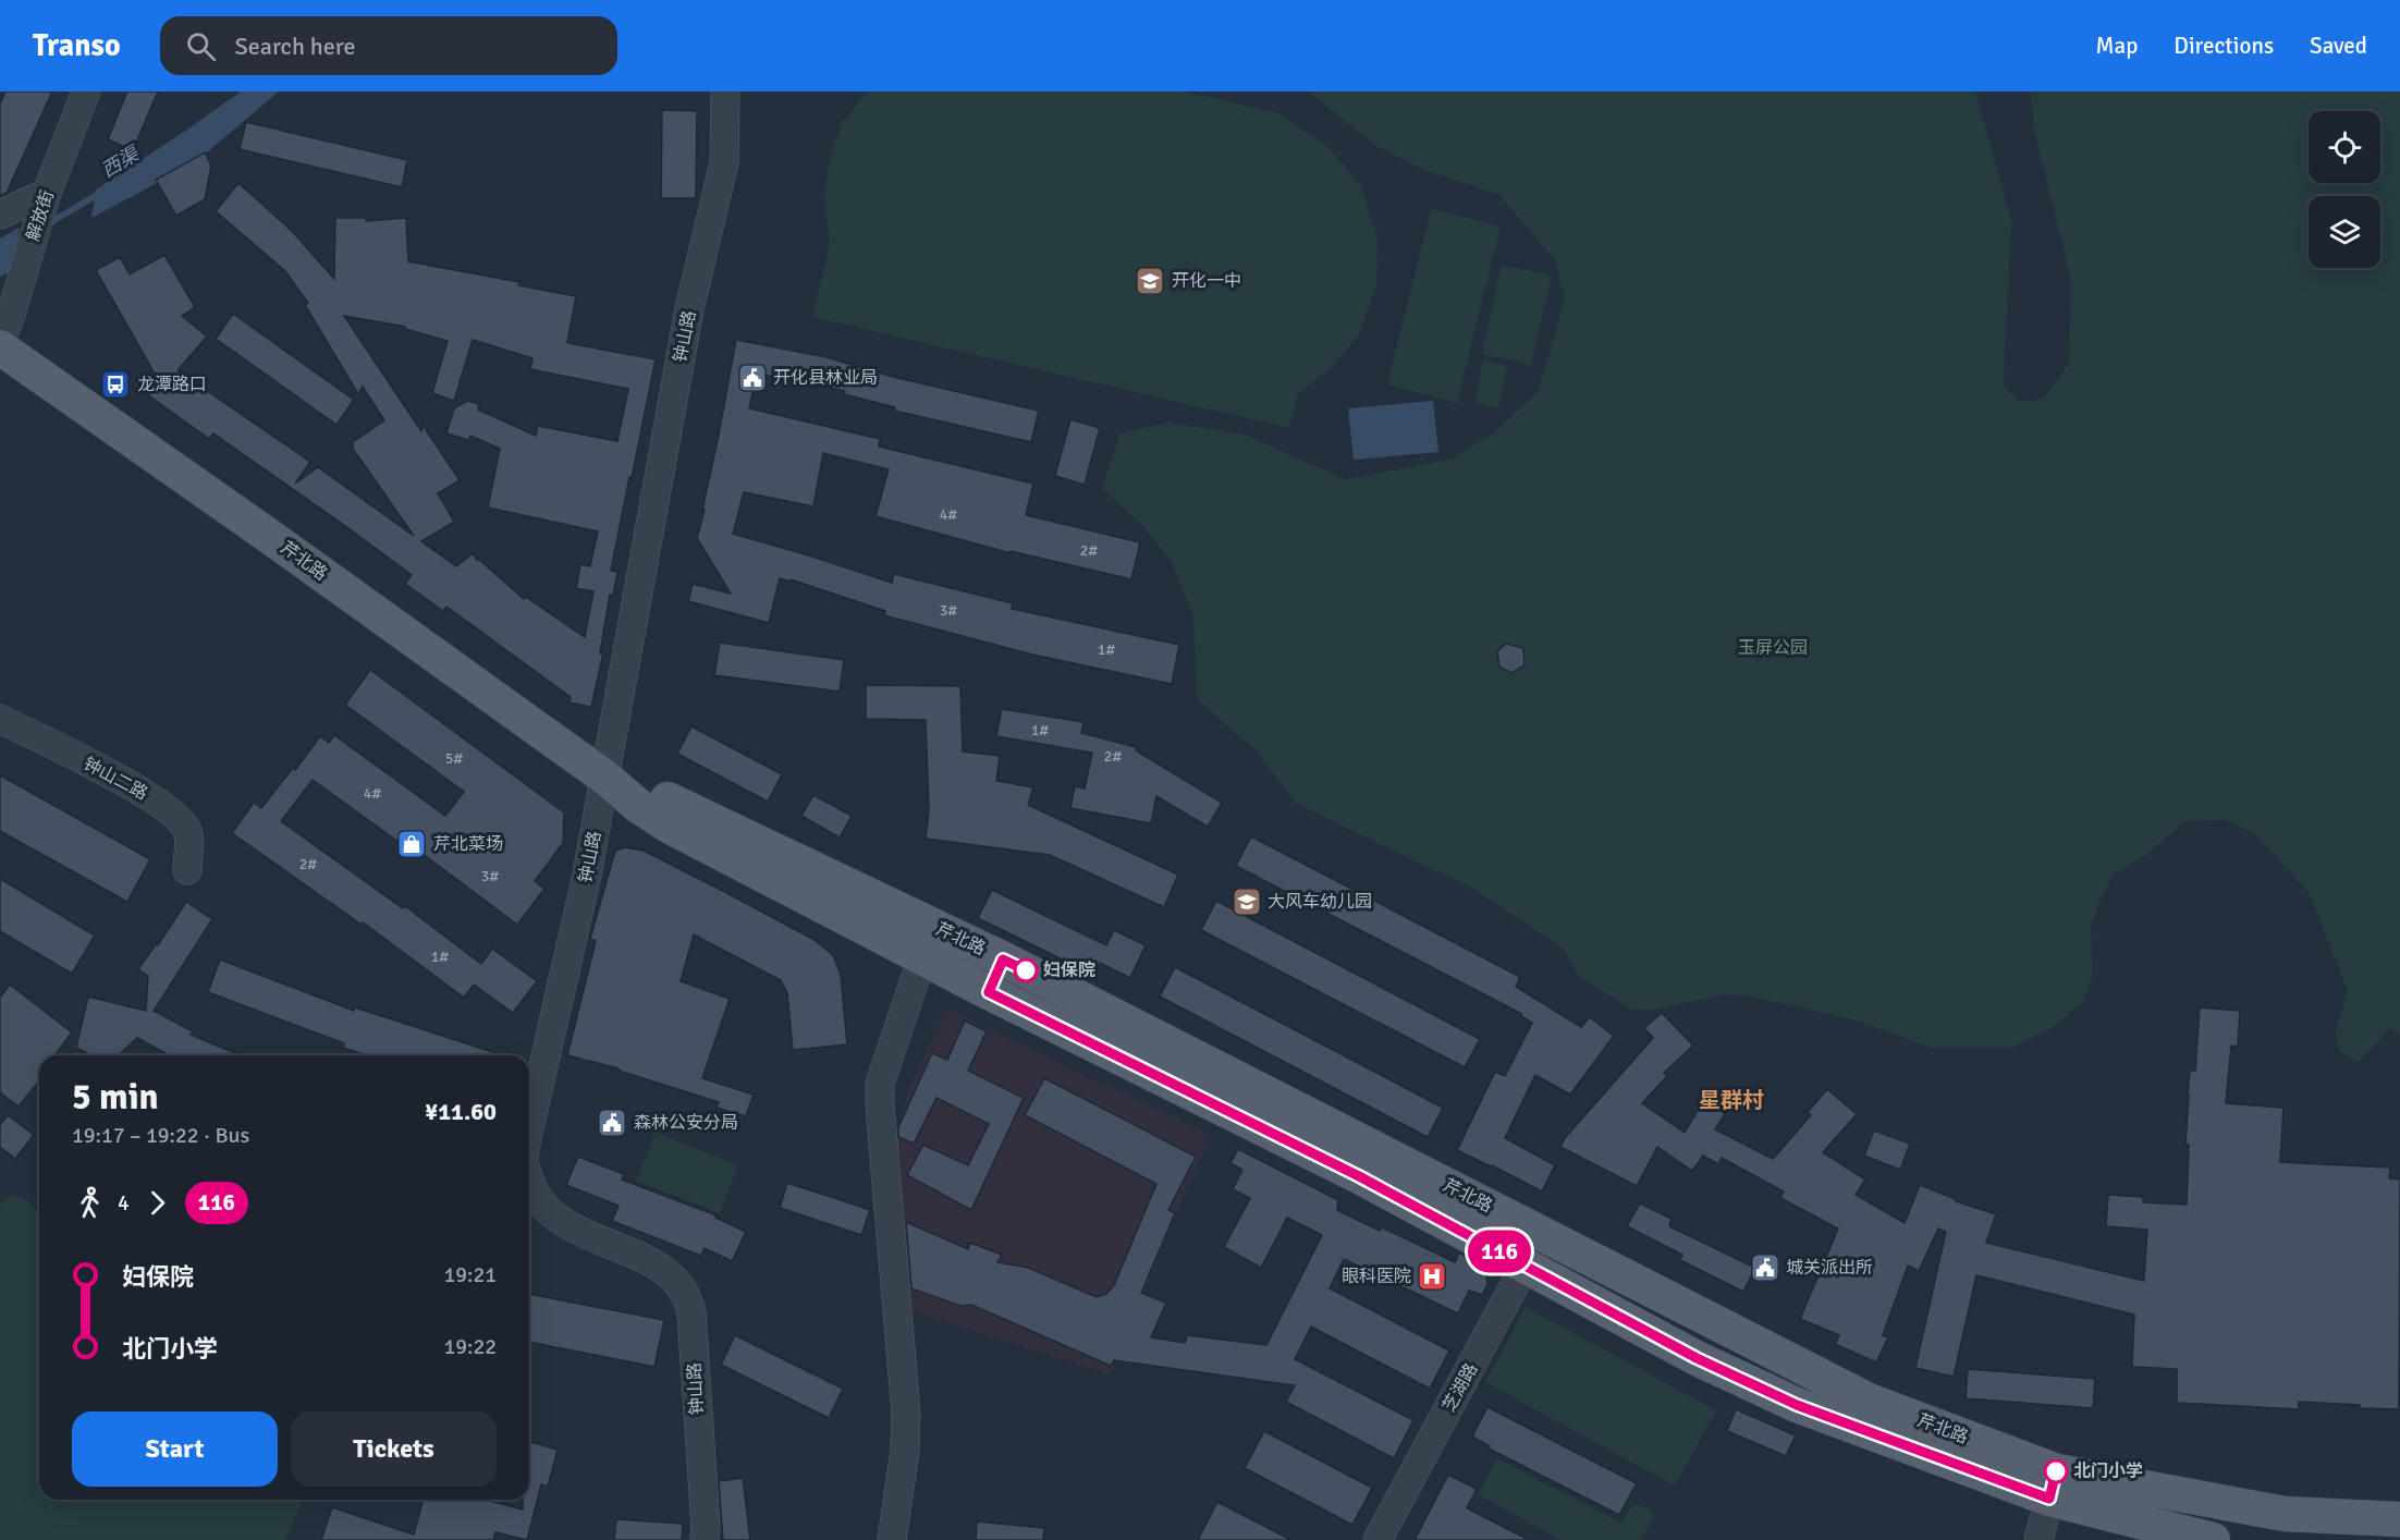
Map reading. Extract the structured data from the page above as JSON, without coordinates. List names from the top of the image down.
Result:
{
  "streets": {
    "main road": ["芹北路"],
    "street": [
      "解放街",
      "钟山路",
      "钟山二路",
      "芝湖路"
    ]
  },
  "crossings": [
    ["钟山路", "芹北路"],
    ["芹北路", "芝湖路"]
  ],
  "districts": ["星群村"],
  "water": ["西渠"],
  "parks": ["玉屏公园"],
  "places": {
    "school or university": ["开化一中", "大风车幼儿园"],
    "public building": ["开化县林业局", "森林公安分局", "城关派出所"],
    "bus stop": ["龙潭路口"],
    "shop": ["芹北菜场"],
    "other": ["妇保院", "北门小学"],
    "hospital": ["眼科医院"]
  },
  "lines": ["bus line 116"],
  "house_numbers": [
    "4#",
    "2#",
    "3#",
    "1#",
    "1#",
    "2#",
    "5#",
    "4#",
    "2#",
    "3#",
    "1#"
  ],
  "page": {
    "header": "Transo",
    "search": "Search here",
    "nav": ["Map", "Directions", "Saved"],
    "on_map": "116",
    "heading": ["5 min", "19:17 – 19:22 · Bus", "¥11.60"],
    "legs": ["4", "116"],
    "list": [
      {
        "name": "妇保院",
        "value": "19:21"
      },
      {
        "name": "北门小学",
        "value": "19:22"
      }
    ],
    "buttons": ["Start", "Tickets"]
  }
}
